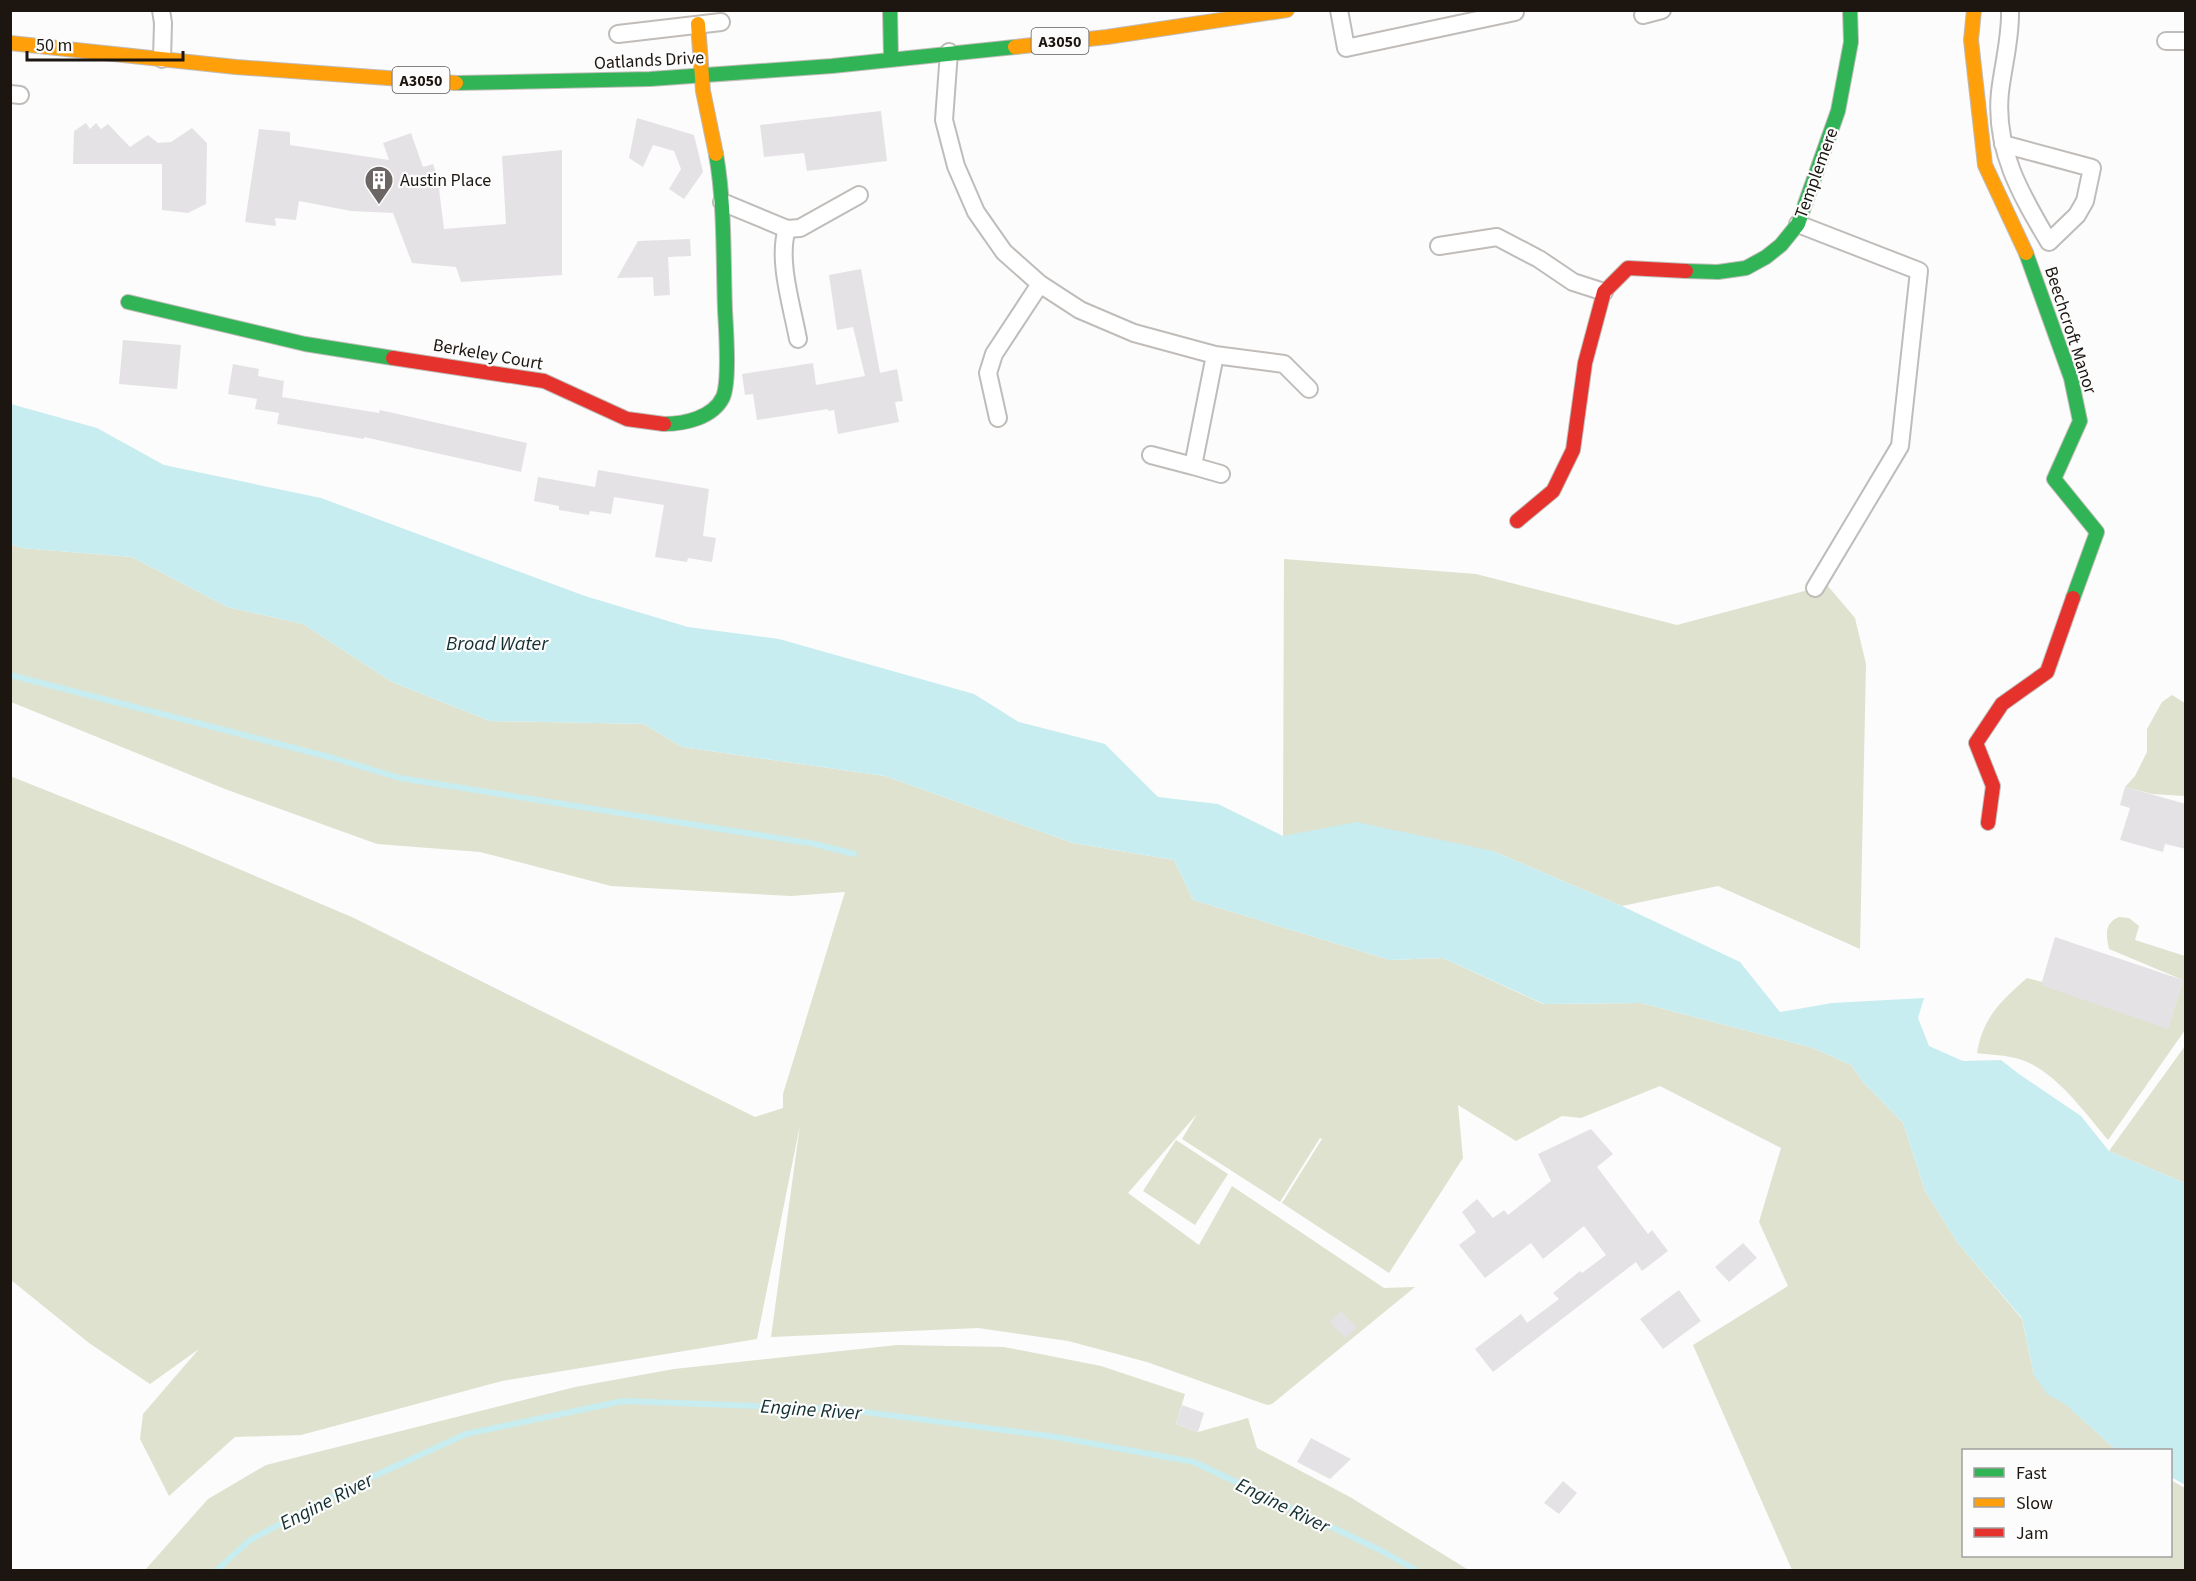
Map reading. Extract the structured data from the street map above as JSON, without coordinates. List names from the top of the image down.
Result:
{
  "streets": {
    "street": [
      "A3050",
      "Oatlands Drive",
      "Templemere",
      "Beechcroft Manor",
      "Berkeley Court"
    ]
  },
  "crossings": [
    ["Oatlands Drive", "Berkeley Court"]
  ],
  "water": ["Broad Water", "Engine River"],
  "places": {
    "building": ["Austin Place"]
  },
  "legend": ["Fast", "Slow", "Jam"],
  "scale_bar": "50 m"
}
